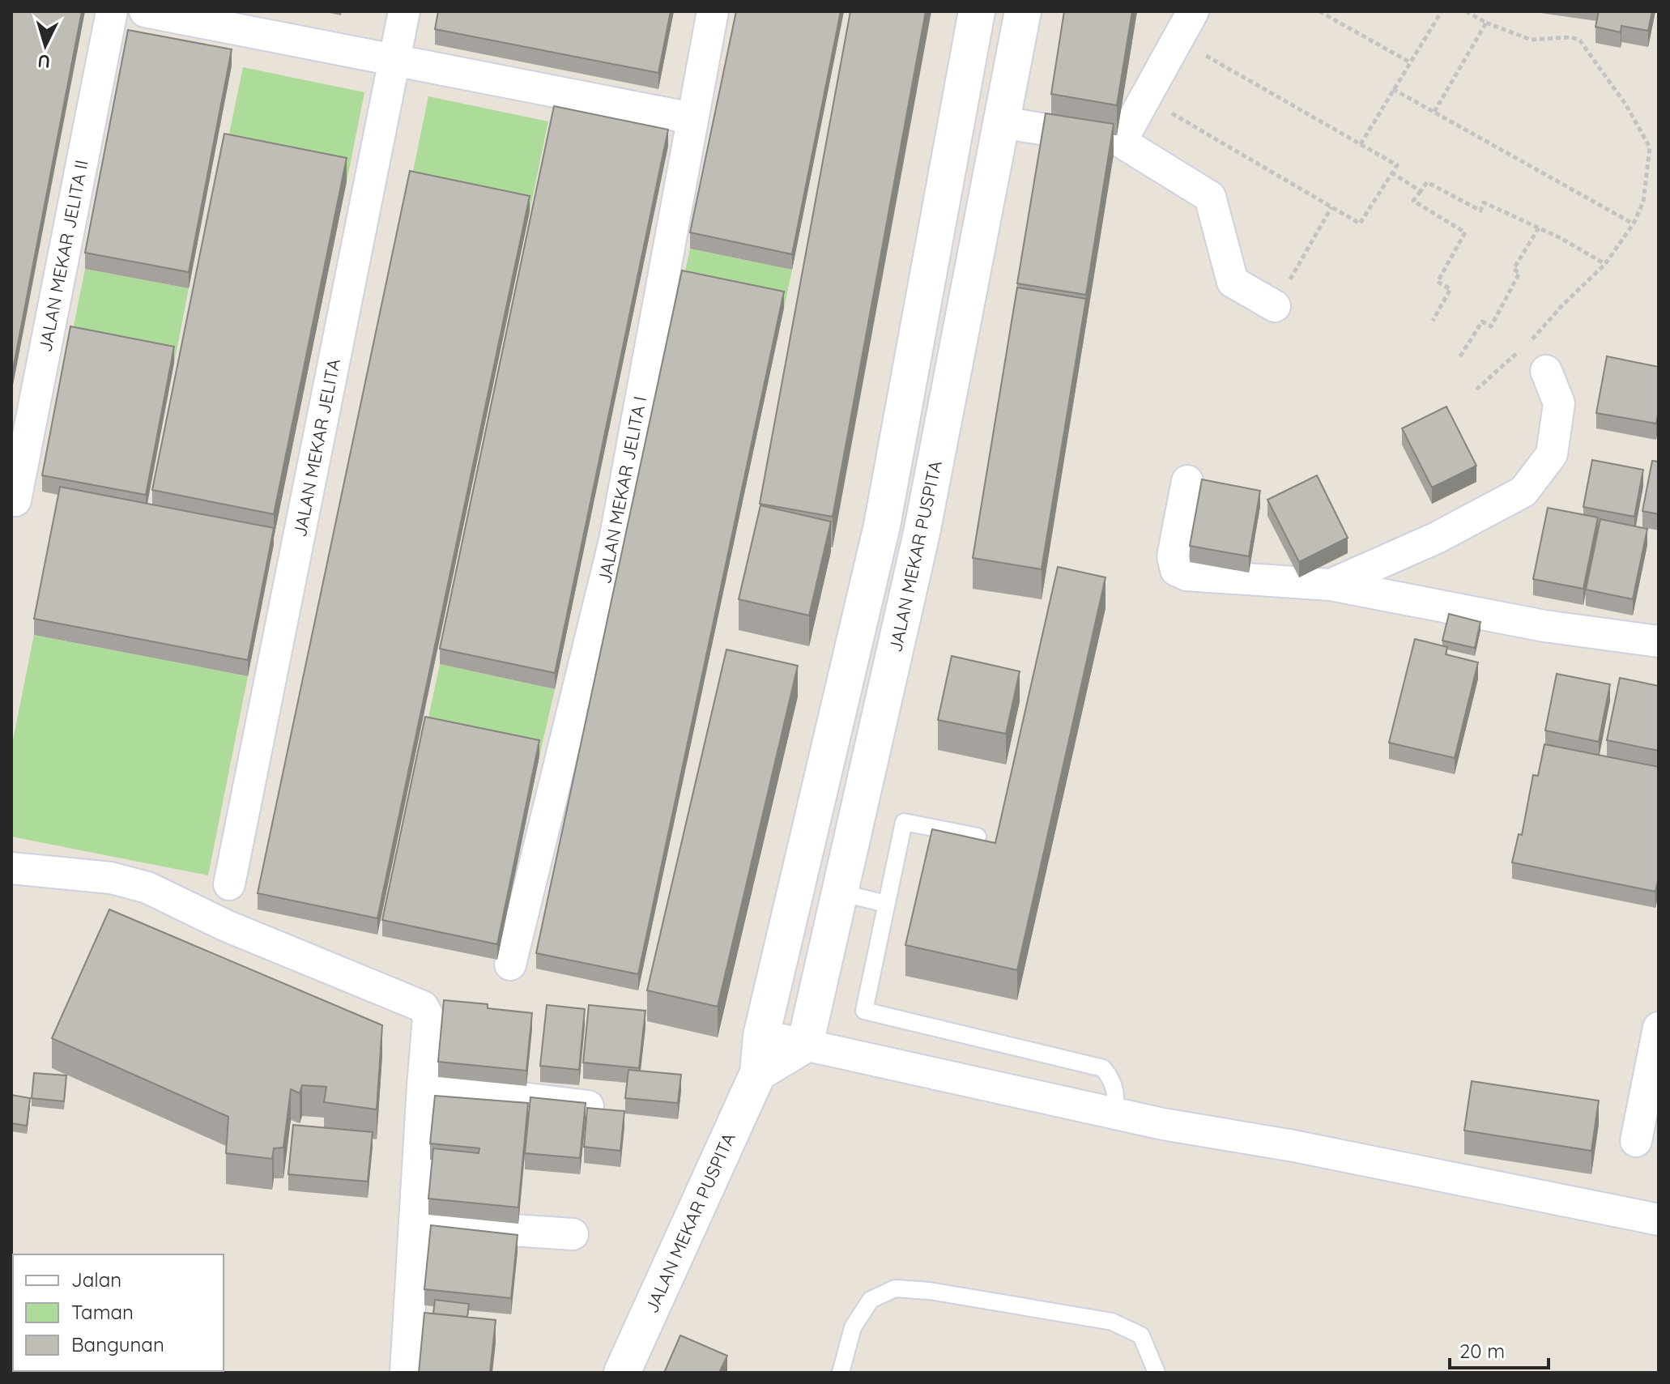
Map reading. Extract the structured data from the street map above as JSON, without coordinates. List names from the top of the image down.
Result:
{
  "streets": {
    "street": [
      "JALAN MEKAR JELITA II",
      "JALAN MEKAR JELITA",
      "JALAN MEKAR JELITA I",
      "JALAN MEKAR PUSPITA"
    ]
  },
  "legend": ["Jalan", "Taman", "Bangunan"],
  "scale_bar": "20 m",
  "north": "bottom"
}
